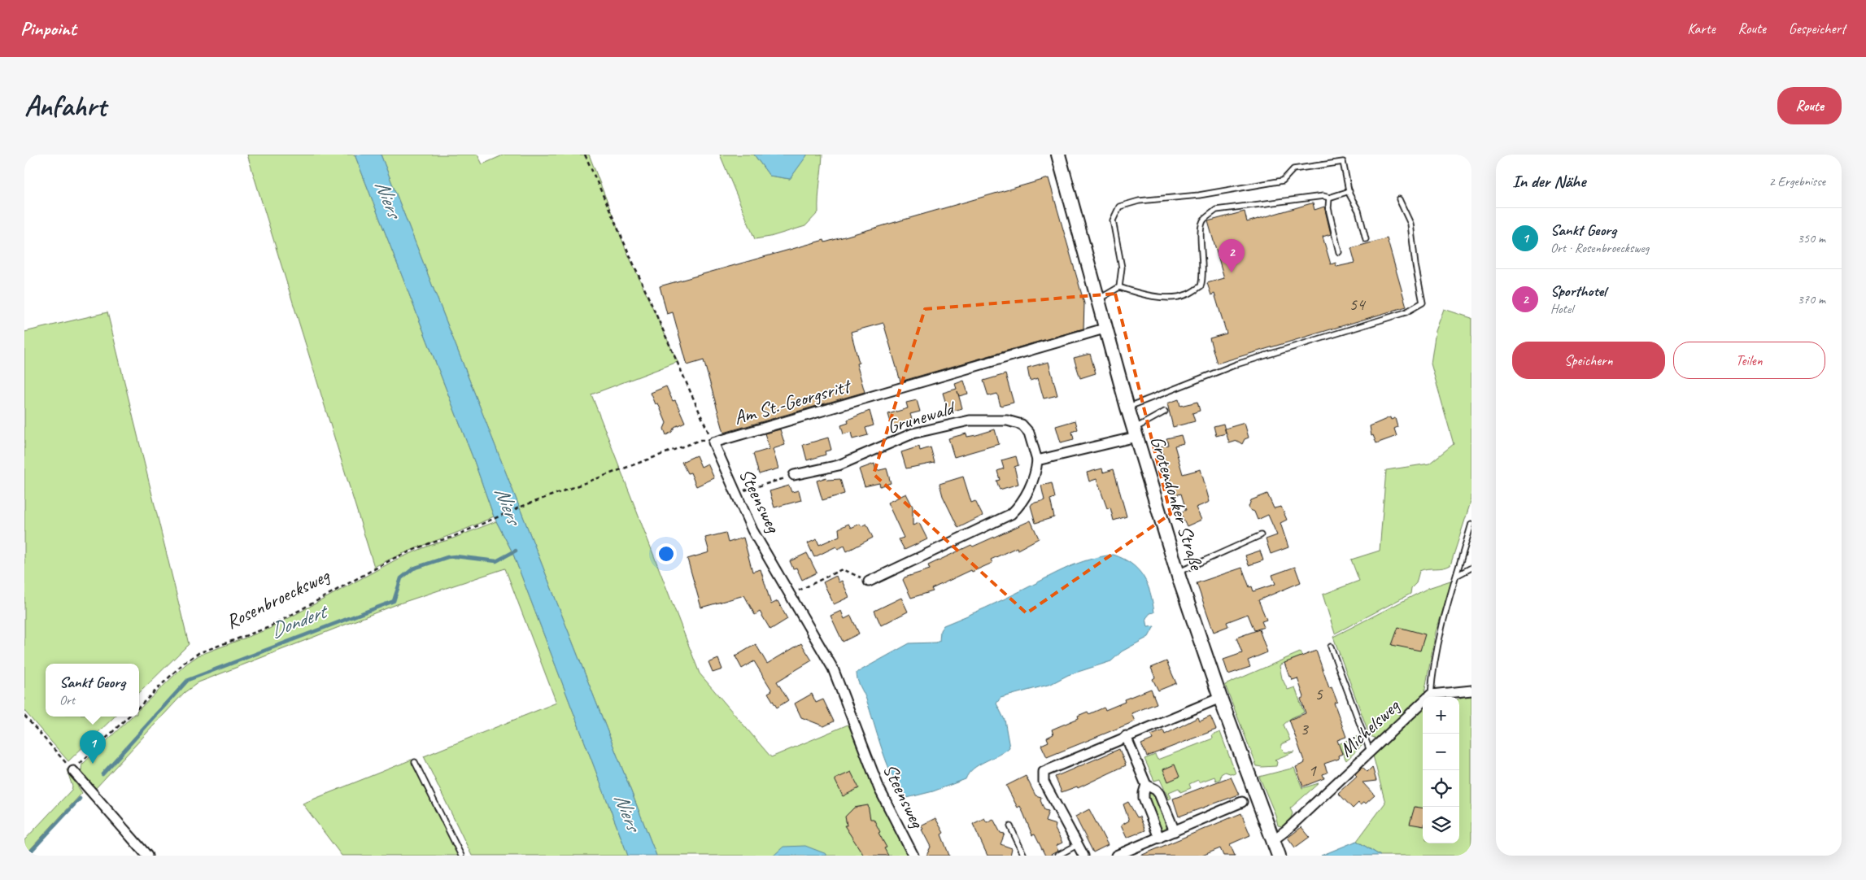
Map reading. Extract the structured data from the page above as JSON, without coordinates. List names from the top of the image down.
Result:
{
  "streets": {
    "main road": ["Grotendonker Straße"],
    "street": [
      "Am St.-Georgsritt",
      "Grunewald",
      "Steensweg",
      "Michelsweg"
    ],
    "path": ["Rosenbroecksweg"]
  },
  "crossings": [
    ["Am St.-Georgsritt", "Steensweg"],
    ["Am St.-Georgsritt", "Grotendonker Straße"],
    ["Am St.-Georgsritt", "Rosenbroecksweg"],
    ["Grotendonker Straße", "Michelsweg"]
  ],
  "water": ["Niers", "Dondert"],
  "house_numbers": [
    "54",
    "5",
    "3",
    "1"
  ],
  "page": {
    "header": "Pinpoint",
    "nav": ["Karte", "Route", "Gespeichert"],
    "buttons": [
      "Route",
      ["Speichern", "Teilen"]
    ],
    "title": "Anfahrt",
    "heading": ["In der Nähe", "2 Ergebnisse"],
    "list": [
      {
        "mark": "1",
        "name": "Sankt Georg",
        "note": "Ort · Rosenbroecksweg",
        "value": "350 m"
      },
      {
        "mark": "2",
        "name": "Sporthotel",
        "note": "Hotel",
        "value": "370 m"
      }
    ],
    "pins": ["2", "1"],
    "popup": ["Sankt Georg", "Ort"],
    "map_buttons": ["+", "−"]
  }
}
